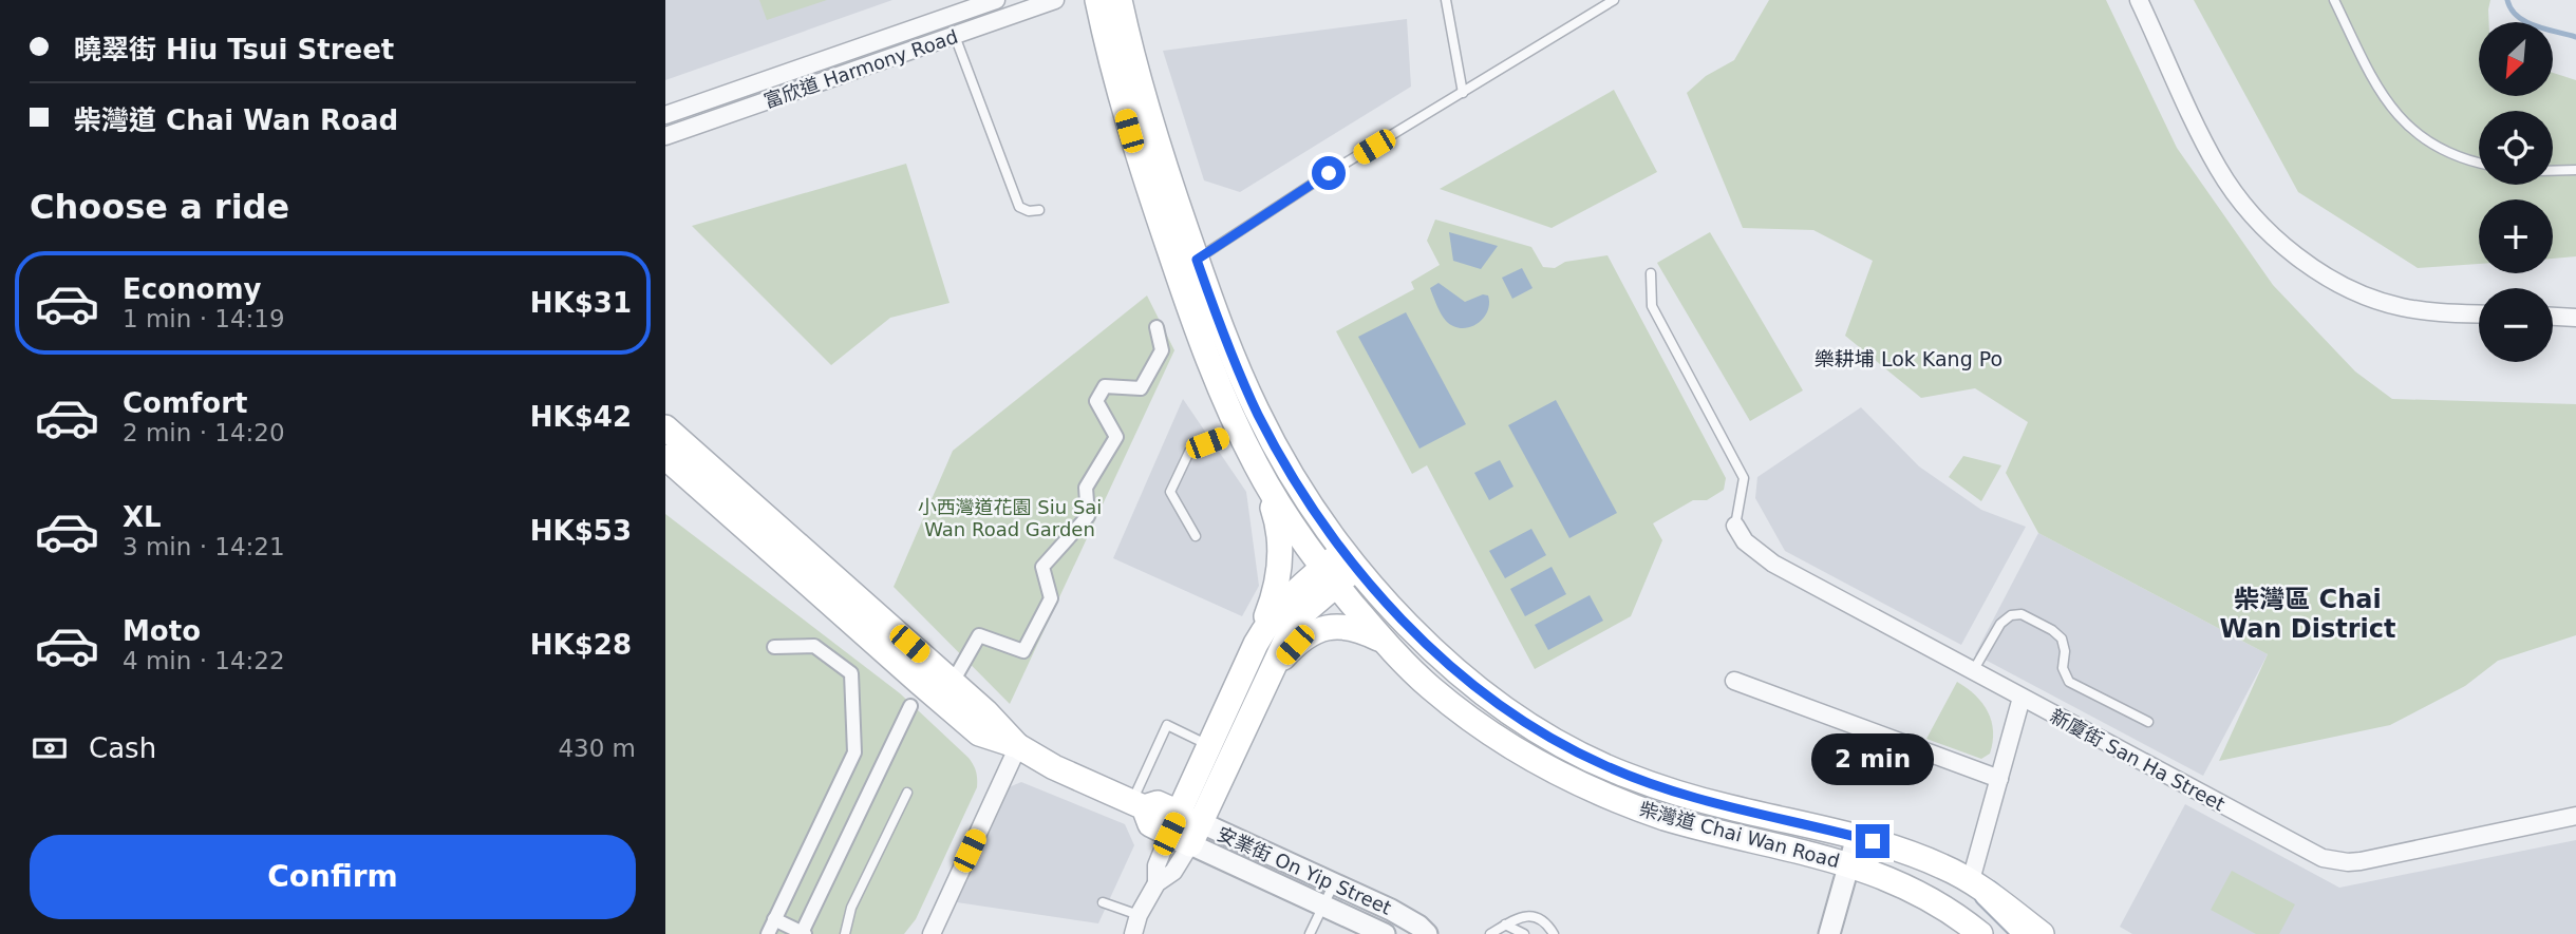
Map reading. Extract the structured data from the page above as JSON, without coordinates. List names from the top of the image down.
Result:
{
  "streets": {
    "main road": ["柴灣道 Chai Wan Road"],
    "street": ["富欣道 Harmony Road", "新廈街 San Ha Street", "安業街 On Yip Street"]
  },
  "districts": ["樂耕埔 Lok Kang Po", "柴灣區 Chai Wan District"],
  "parks": ["小西灣道花園 Siu Sai Wan Road Garden"],
  "north": "bottom left",
  "page": {
    "banner": ["曉翠街 Hiu Tsui Street", "柴灣道 Chai Wan Road"],
    "map_buttons": ["+", "−"],
    "heading": "Choose a ride",
    "list": [
      {
        "name": "Economy",
        "note": "1 min · 14:19",
        "value": "HK$31"
      },
      {
        "name": "Comfort",
        "note": "2 min · 14:20",
        "value": "HK$42"
      },
      {
        "name": "XL",
        "note": "3 min · 14:21",
        "value": "HK$53"
      },
      {
        "name": "Moto",
        "note": "4 min · 14:22",
        "value": "HK$28"
      }
    ],
    "pay": ["Cash", "430 m"],
    "bubble": "2 min",
    "buttons": "Confirm"
  }
}
